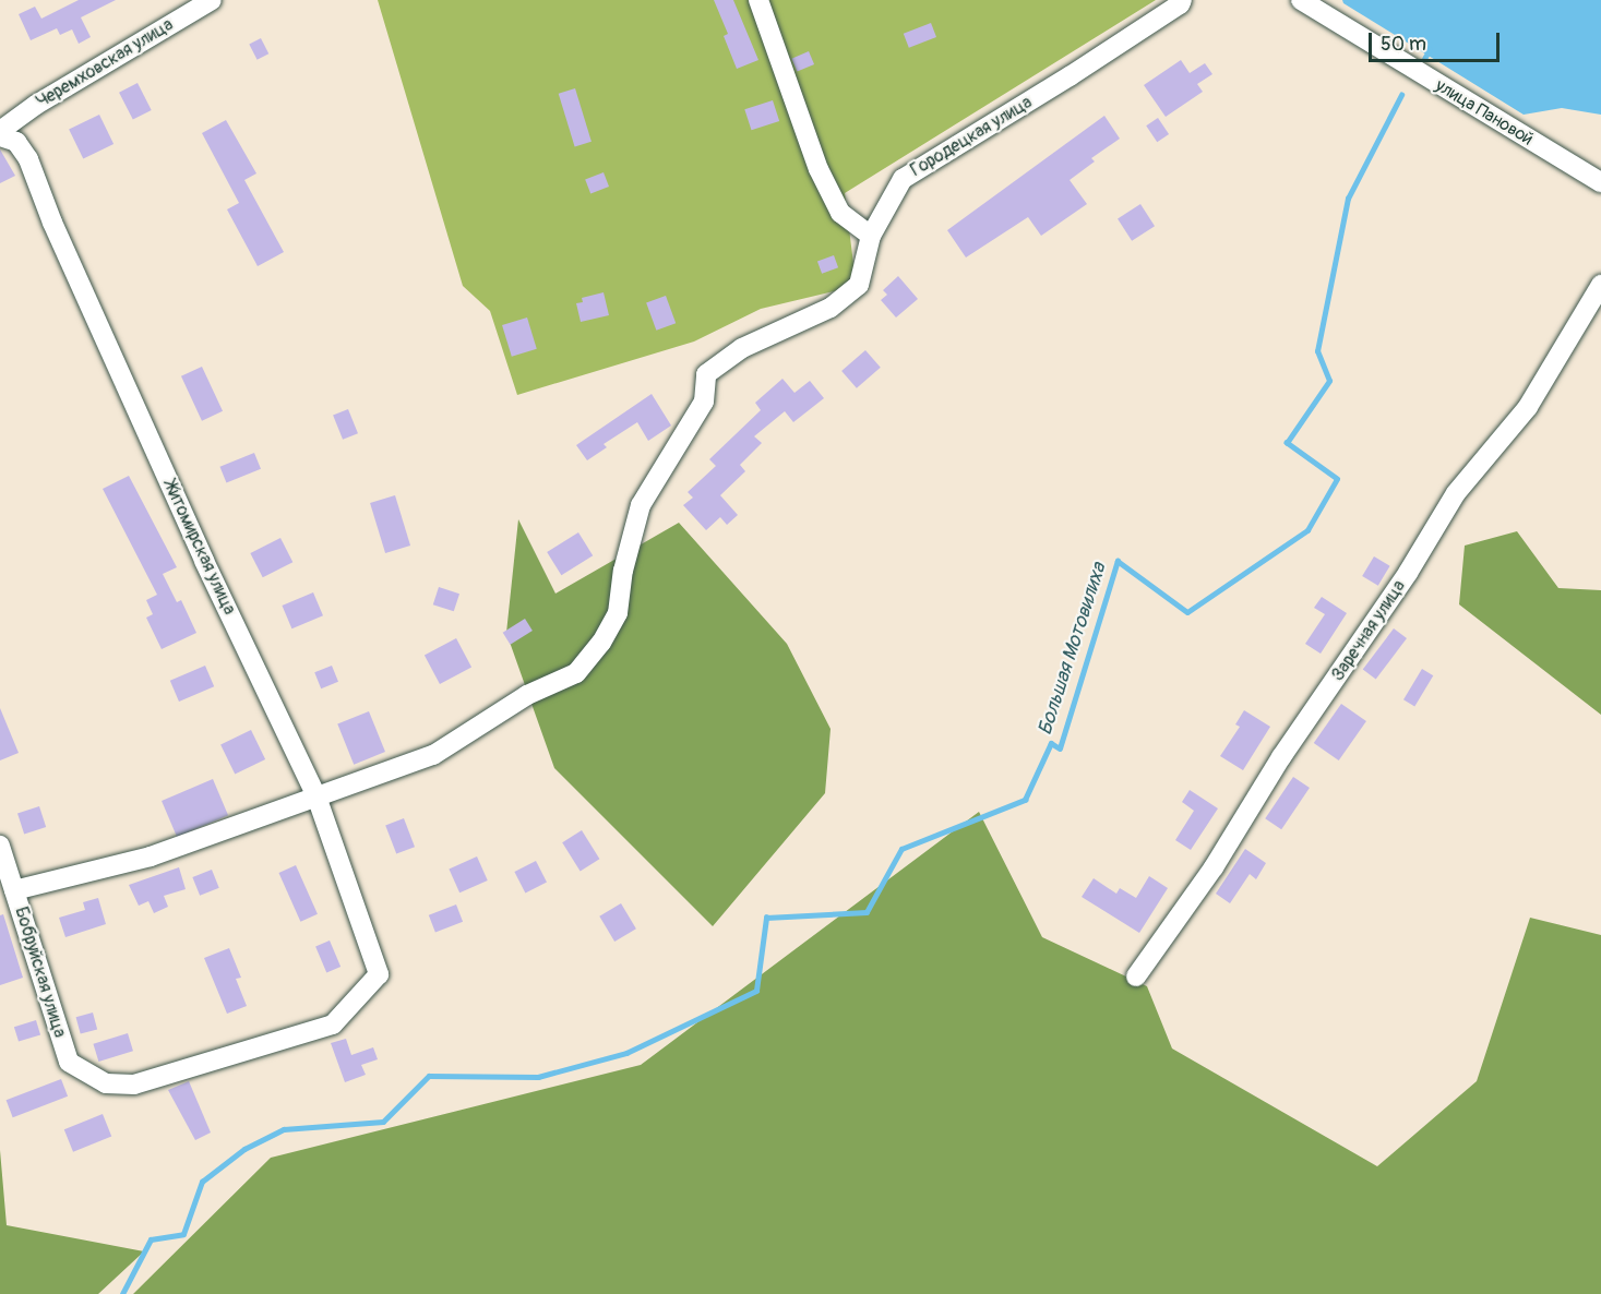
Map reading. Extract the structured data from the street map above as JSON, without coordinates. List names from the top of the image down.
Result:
{
  "streets": {
    "street": [
      "Черемховская улица",
      "улица Пановой",
      "Городецкая улица",
      "Житомирская улица",
      "Заречная улица",
      "Бобруйская улица"
    ]
  },
  "crossings": [
    ["Городецкая улица", "Житомирская улица"],
    ["Житомирская улица", "Бобруйская улица"]
  ],
  "water": ["Большая Мотовилиха"],
  "scale_bar": "50 m"
}
